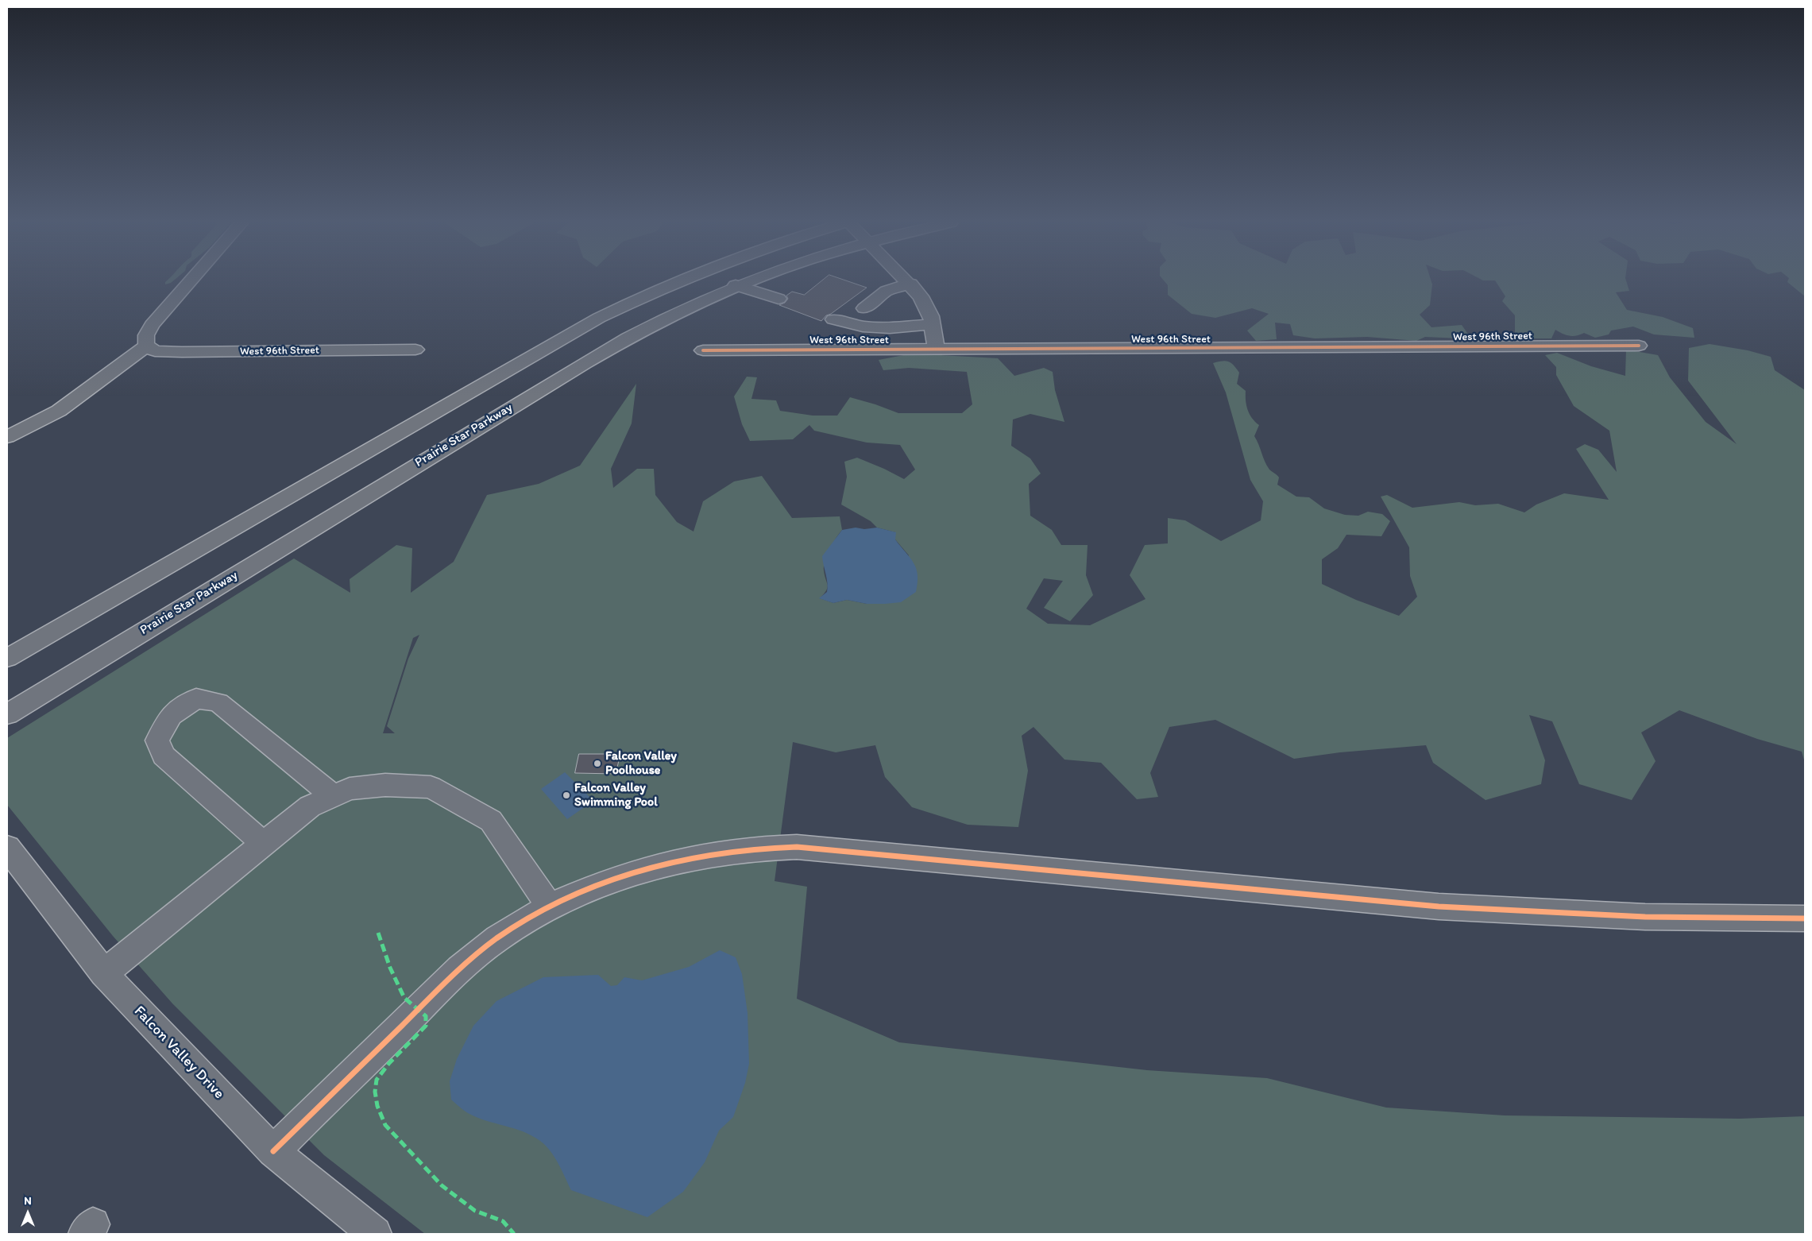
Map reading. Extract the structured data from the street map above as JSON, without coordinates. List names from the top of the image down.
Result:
{
  "streets": {
    "street": ["West 96th Street", "Prairie Star Parkway", "Falcon Valley Drive"]
  },
  "places": ["Falcon Valley Poolhouse", "Falcon Valley Swimming Pool"],
  "north": "top"
}
